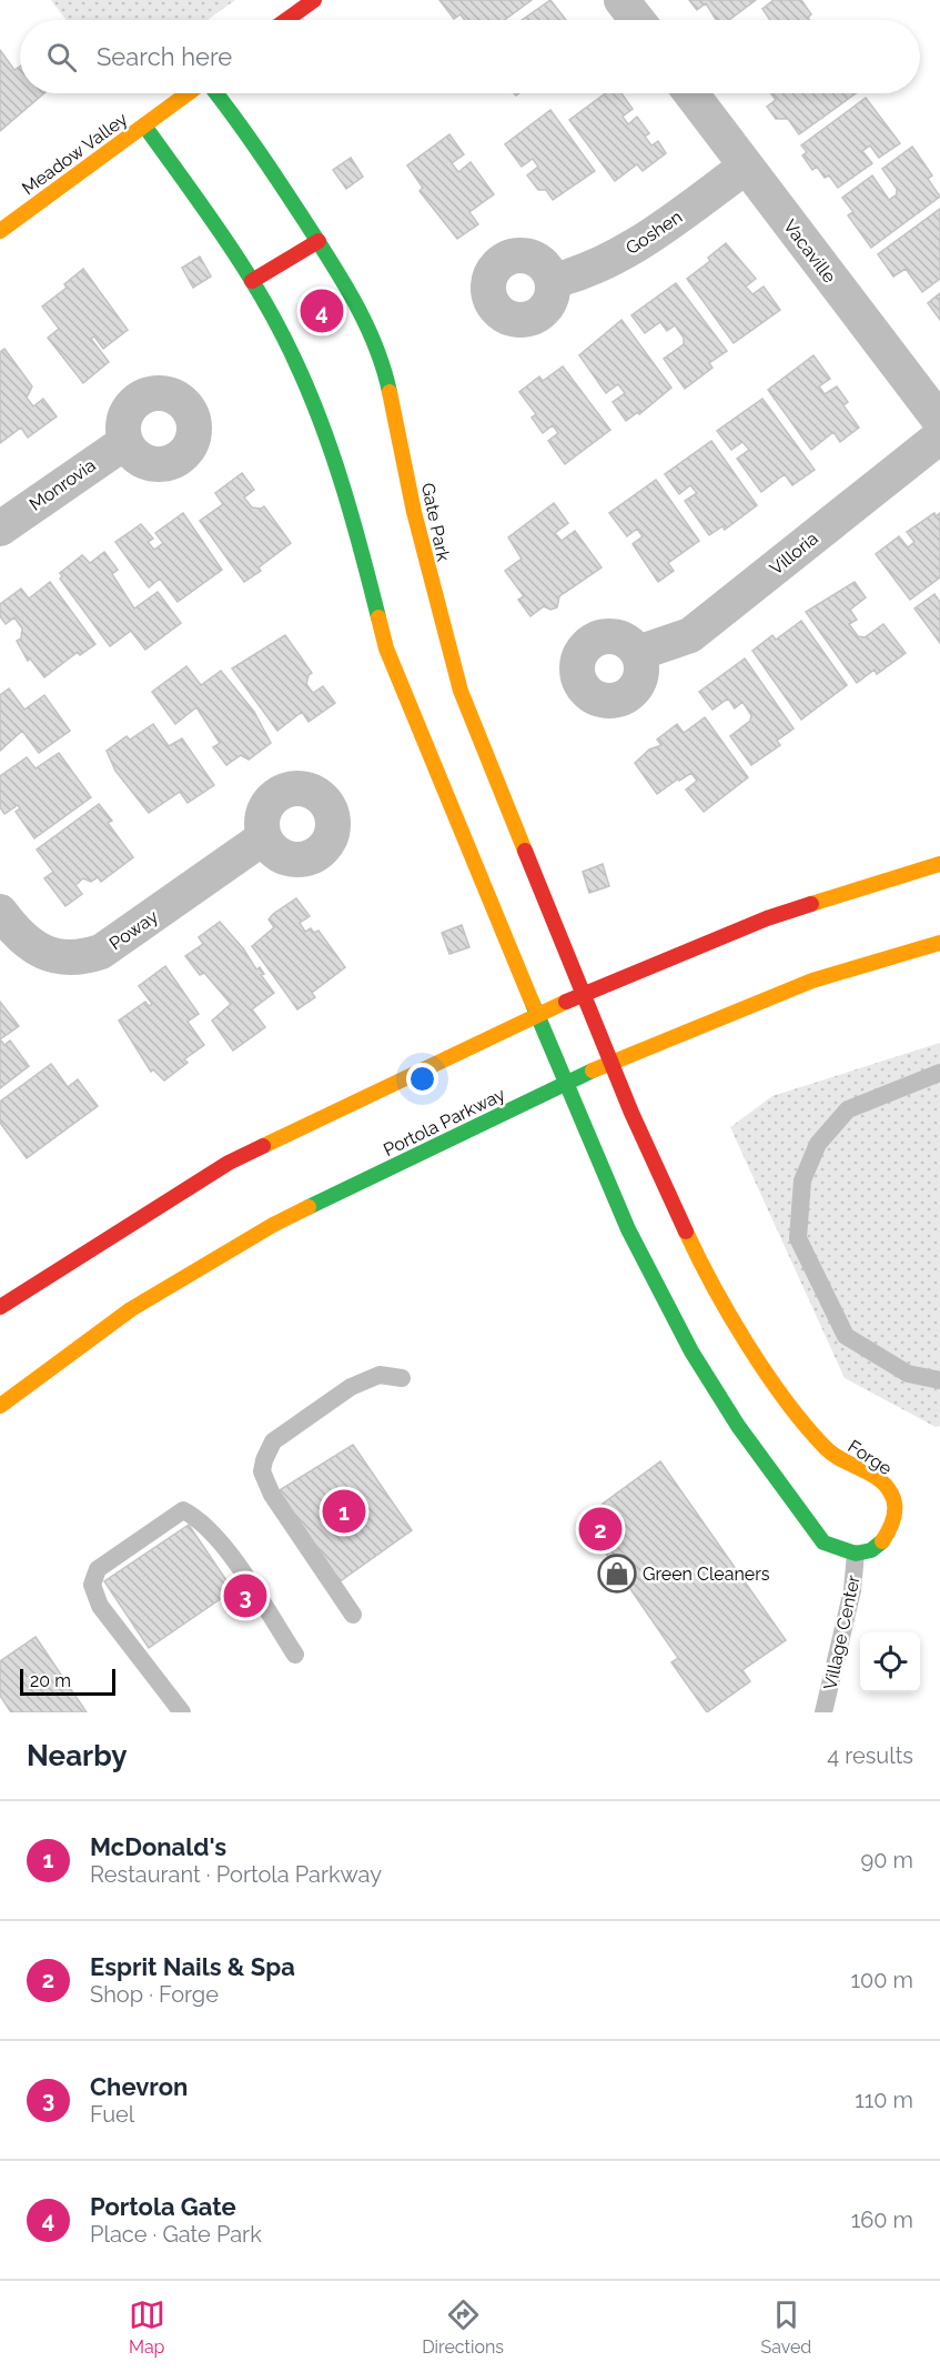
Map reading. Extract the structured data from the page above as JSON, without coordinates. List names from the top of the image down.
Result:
{
  "streets": {
    "street": [
      "Meadow Valley",
      "Goshen",
      "Vacaville",
      "Monrovia",
      "Gate Park",
      "Villoria",
      "Poway",
      "Portola Parkway",
      "Forge"
    ],
    "lane": ["Village Center"]
  },
  "crossings": [
    ["Goshen", "Vacaville"],
    ["Gate Park", "Forge"],
    ["Portola Parkway", "Forge"],
    ["Forge", "Village Center"]
  ],
  "places": {
    "shop": ["Green Cleaners"]
  },
  "scale_bar": "20 m",
  "page": {
    "search": "Search here",
    "pins": [
      "4",
      "1",
      "2",
      "3"
    ],
    "scale": "20 m",
    "heading": ["Nearby", "4 results"],
    "list": [
      {
        "mark": "1",
        "name": "McDonald's",
        "note": "Restaurant · Portola Parkway",
        "value": "90 m"
      },
      {
        "mark": "2",
        "name": "Esprit Nails & Spa",
        "note": "Shop · Forge",
        "value": "100 m"
      },
      {
        "mark": "3",
        "name": "Chevron",
        "note": "Fuel",
        "value": "110 m"
      },
      {
        "mark": "4",
        "name": "Portola Gate",
        "note": "Place · Gate Park",
        "value": "160 m"
      }
    ],
    "nav": ["Map", "Directions", "Saved"]
  }
}
